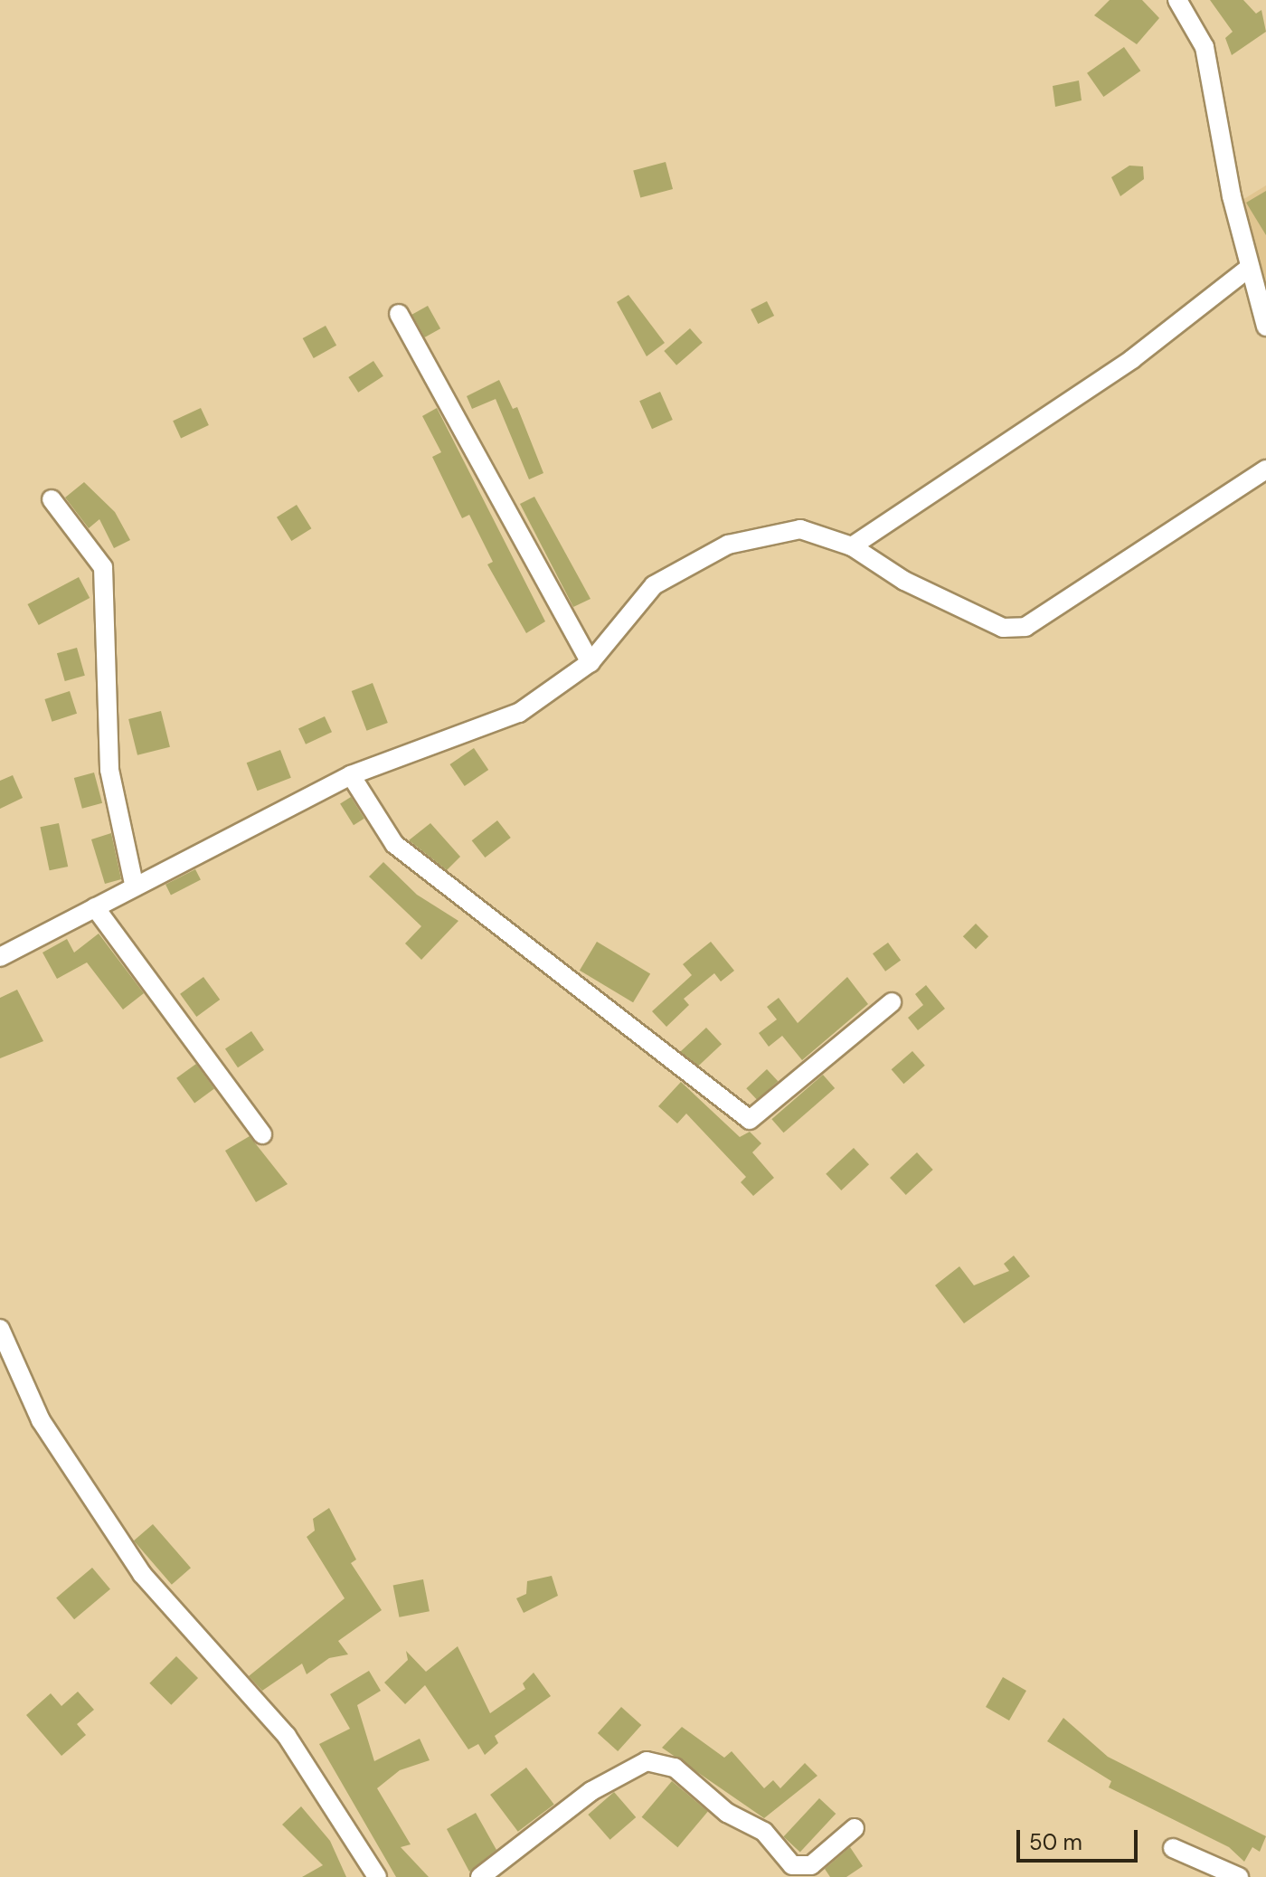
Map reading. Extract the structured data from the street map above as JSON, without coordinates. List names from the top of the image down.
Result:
{
  "scale_bar": "50 m"
}
